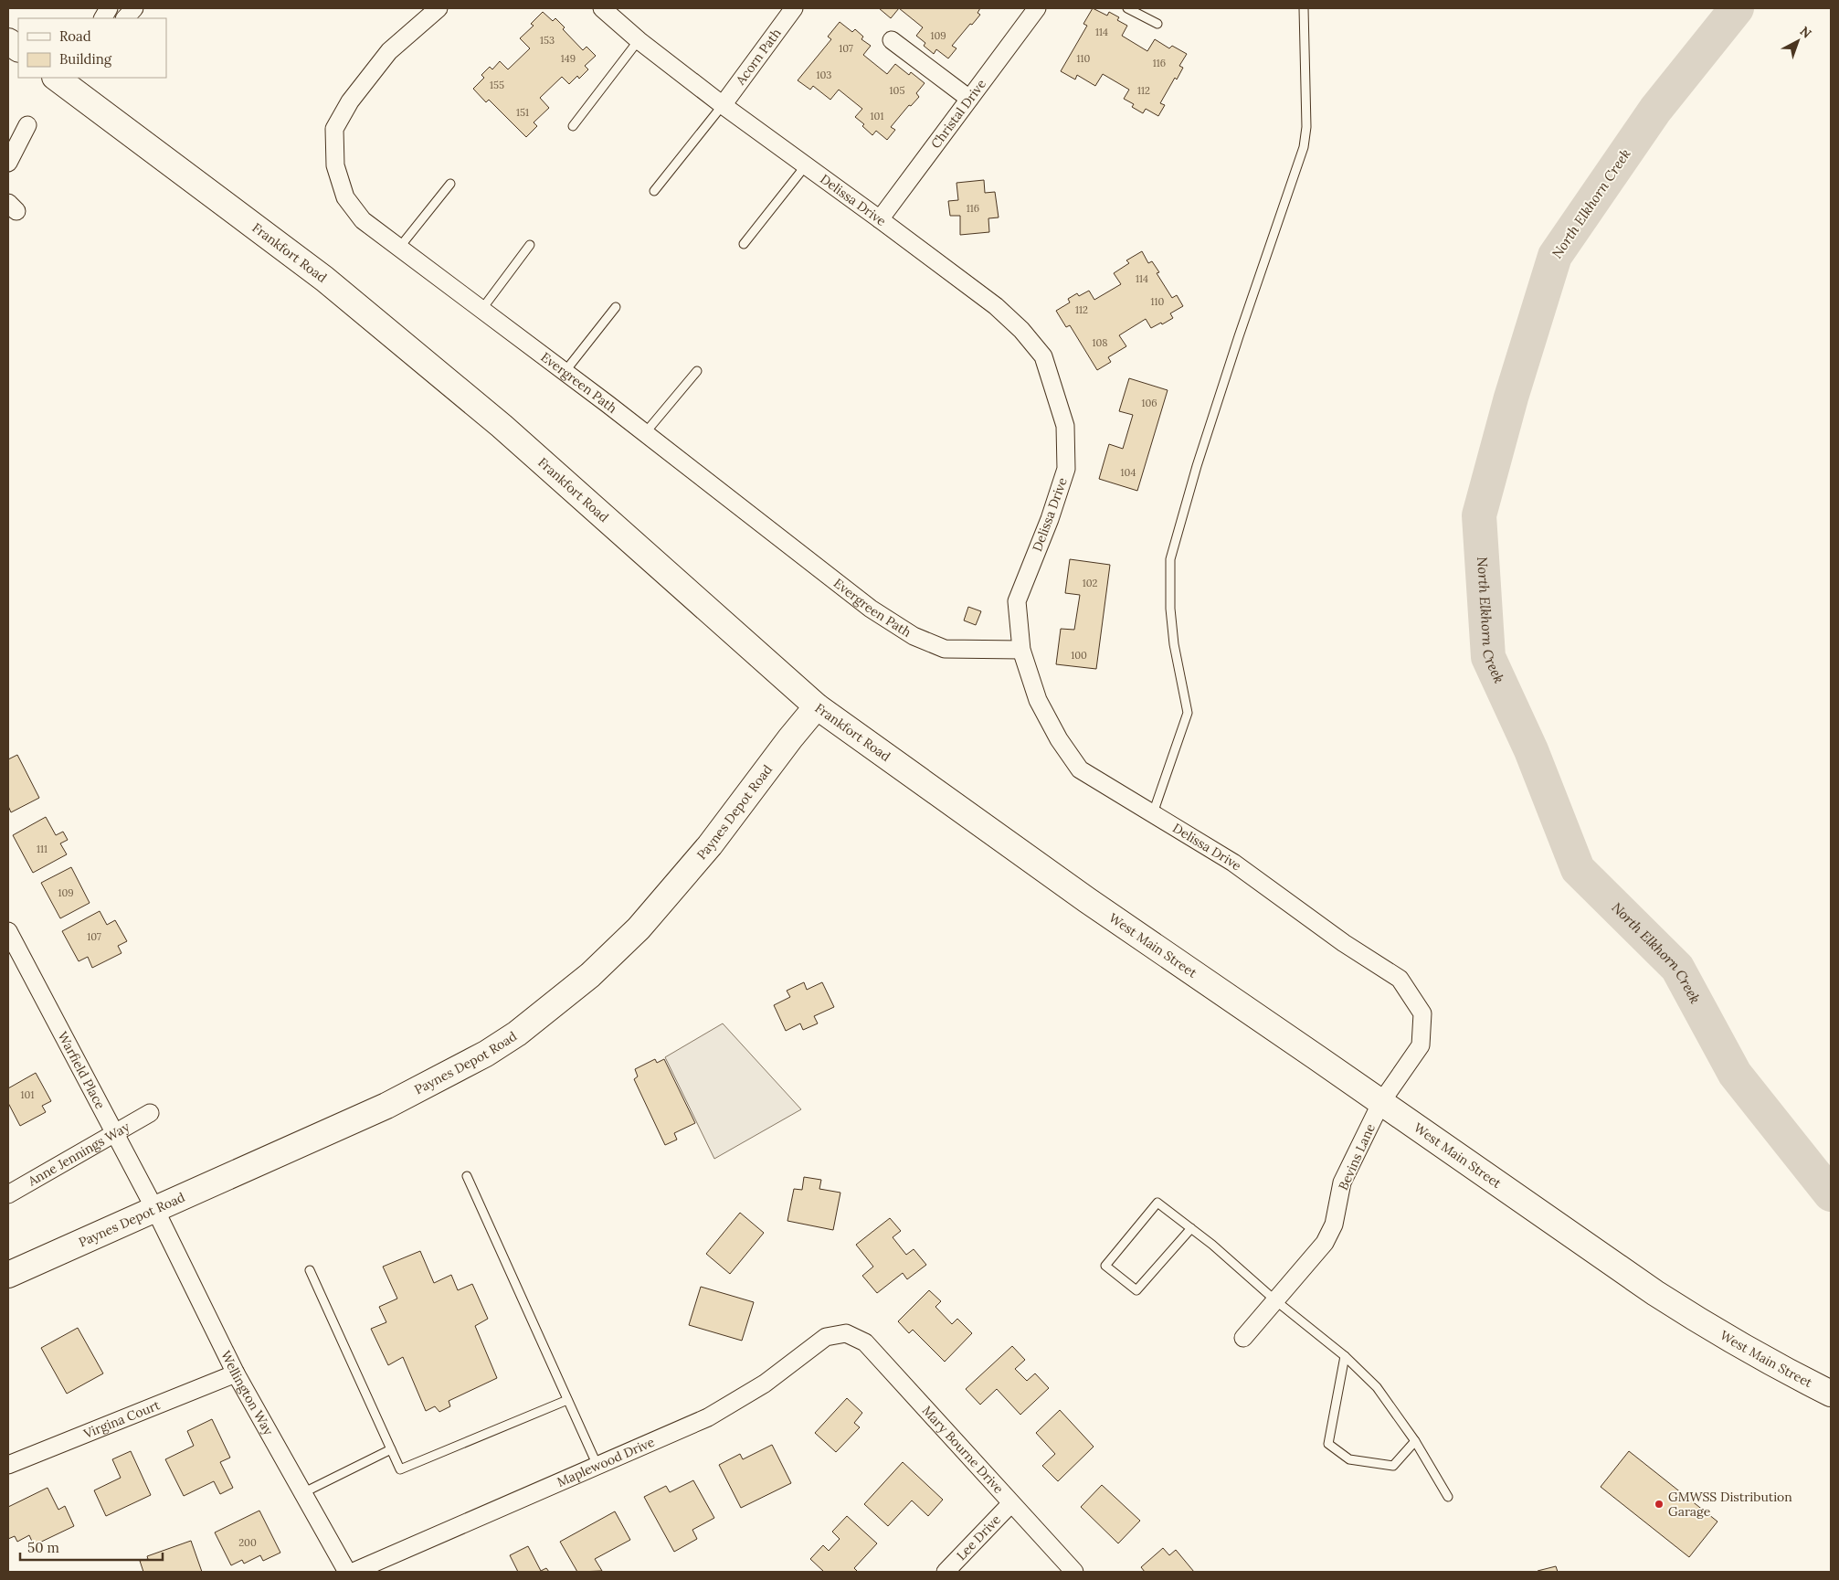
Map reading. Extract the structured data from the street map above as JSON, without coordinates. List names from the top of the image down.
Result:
{
  "streets": {
    "main road": ["Frankfort Road", "Paynes Depot Road", "West Main Street"],
    "street": [
      "Acorn Path",
      "Christal Drive",
      "Delissa Drive",
      "Evergreen Path",
      "Warfield Place",
      "Anne Jennings Way",
      "Bevins Lane",
      "Wellington Way",
      "Virgina Court",
      "Mary Bourne Drive",
      "Maplewood Drive",
      "Lee Drive"
    ]
  },
  "crossings": [
    ["Acorn Path", "Delissa Drive"],
    ["Christal Drive", "Delissa Drive"],
    ["Delissa Drive", "Evergreen Path"],
    ["Delissa Drive", "Bevins Lane"],
    ["Frankfort Road", "Paynes Depot Road"],
    ["Frankfort Road", "West Main Street"],
    ["Paynes Depot Road", "Warfield Place"],
    ["Paynes Depot Road", "Wellington Way"],
    ["West Main Street", "Bevins Lane"],
    ["Warfield Place", "Anne Jennings Way"],
    ["Warfield Place", "Wellington Way"],
    ["Wellington Way", "Virgina Court"],
    ["Mary Bourne Drive", "Maplewood Drive"],
    ["Mary Bourne Drive", "Lee Drive"]
  ],
  "water": ["North Elkhorn Creek"],
  "places": ["GMWSS Distribution Garage"],
  "house_numbers": [
    "114",
    "109",
    "153",
    "107",
    "149",
    "110",
    "116",
    "103",
    "155",
    "105",
    "112",
    "151",
    "101",
    "116",
    "114",
    "110",
    "112",
    "108",
    "106",
    "104",
    "102",
    "100",
    "111",
    "109",
    "107",
    "101",
    "200"
  ],
  "legend": ["Road", "Building"],
  "scale_bar": "50 m",
  "north": "top right"
}
